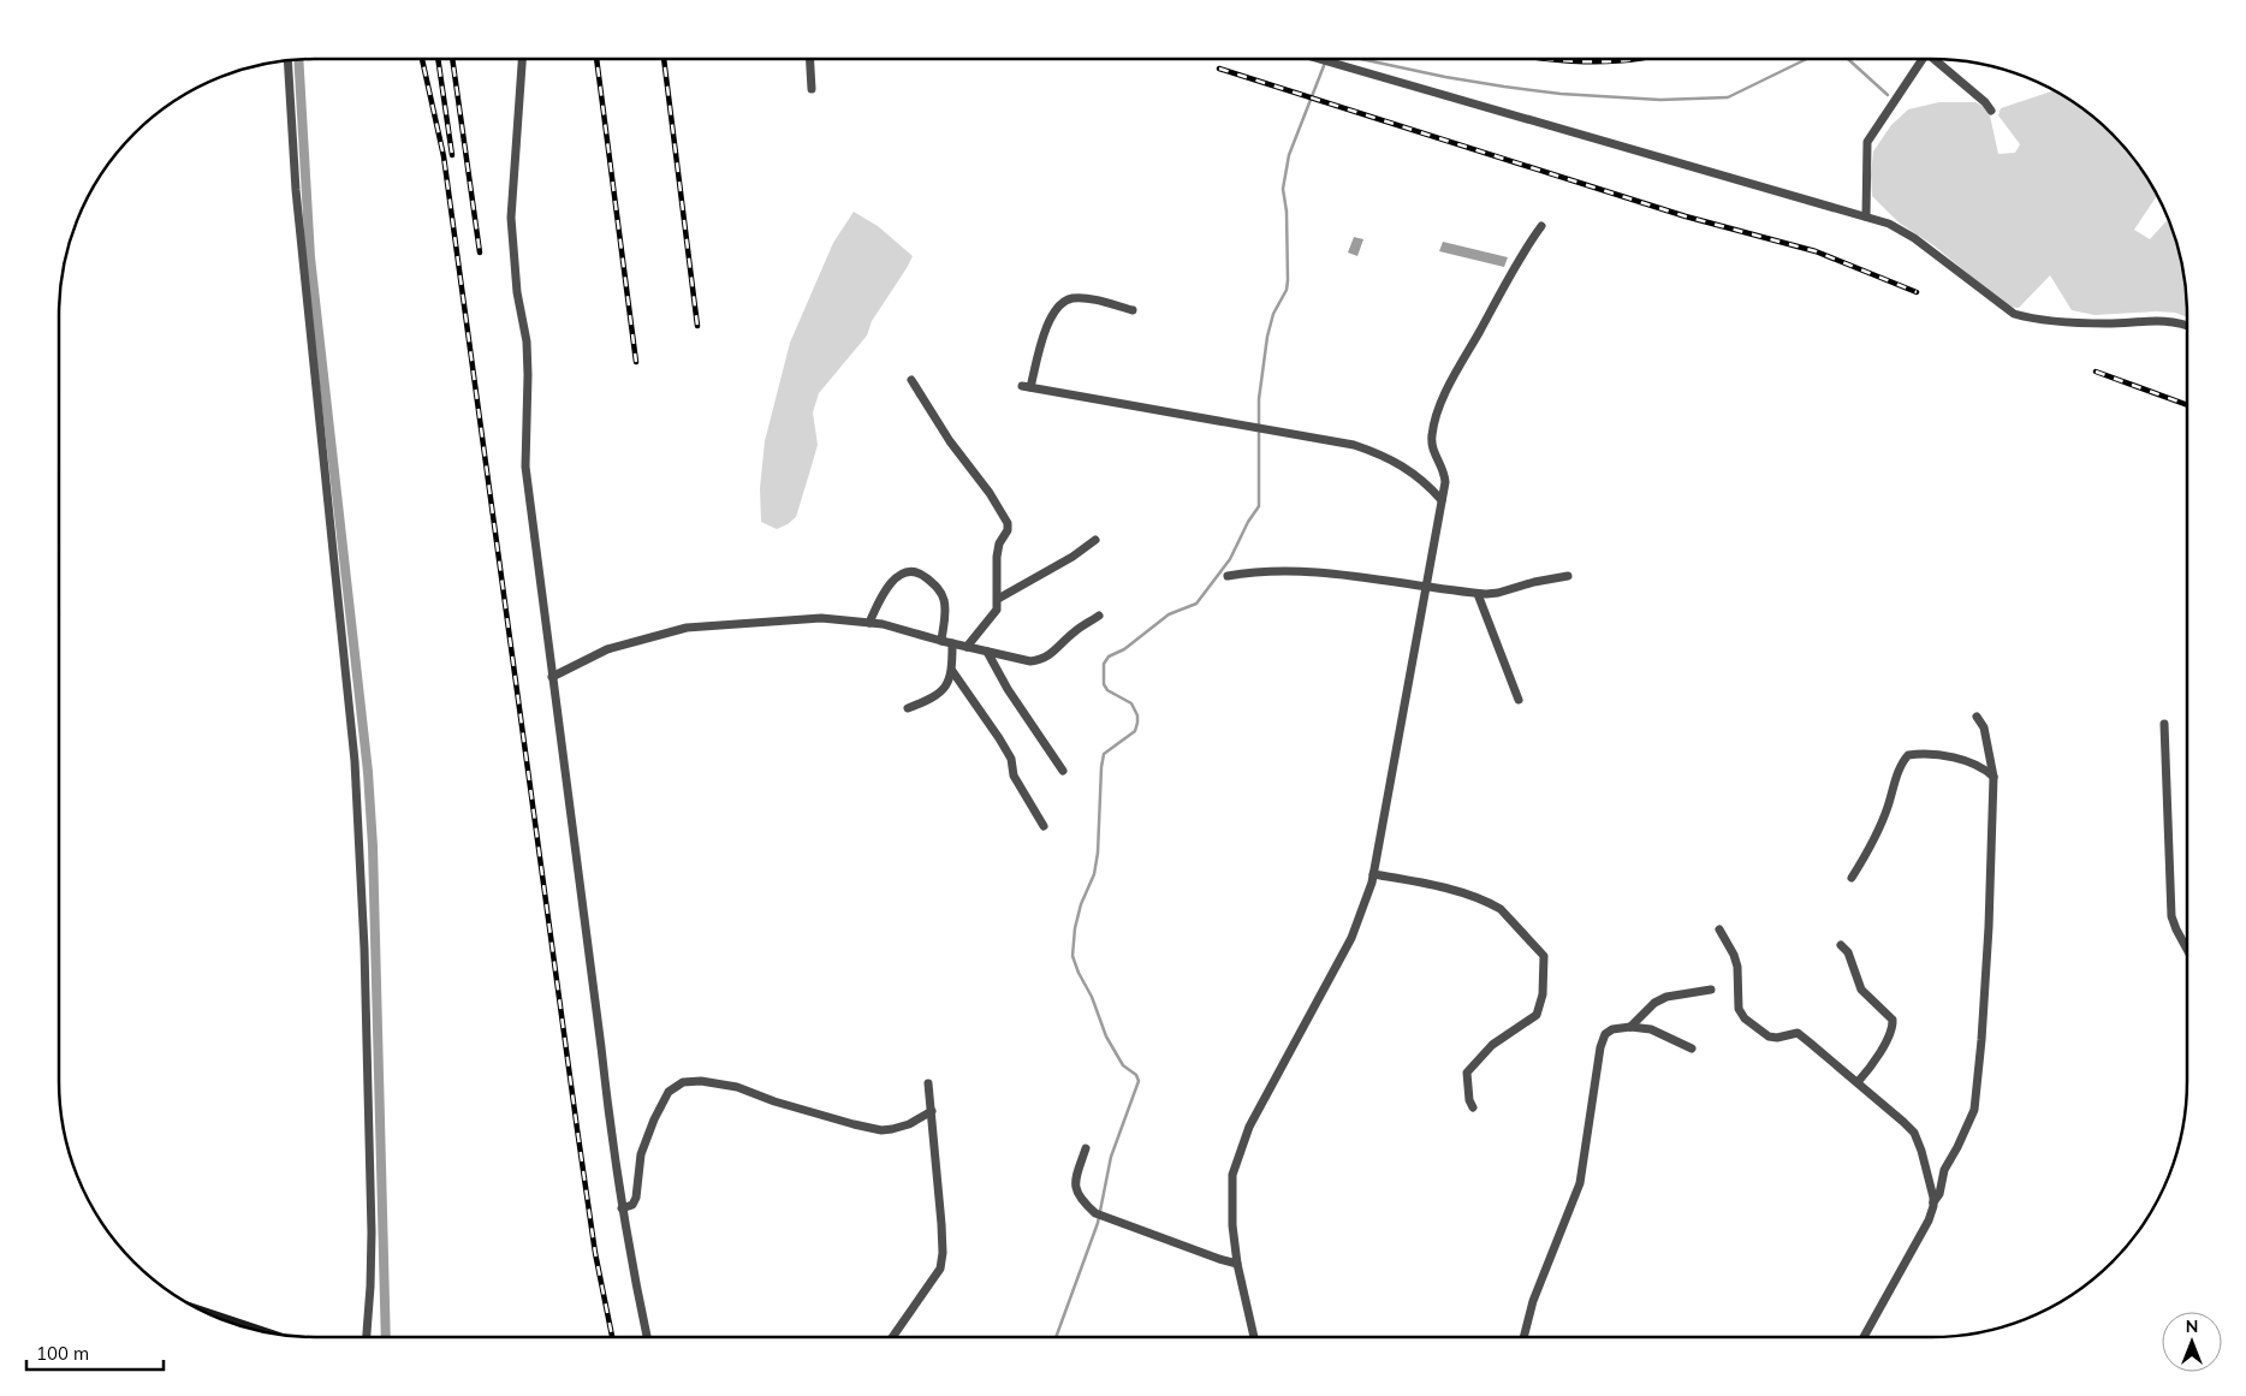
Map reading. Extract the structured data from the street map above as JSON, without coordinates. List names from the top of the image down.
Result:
{
  "scale_bar": "100 m",
  "north": "top"
}
